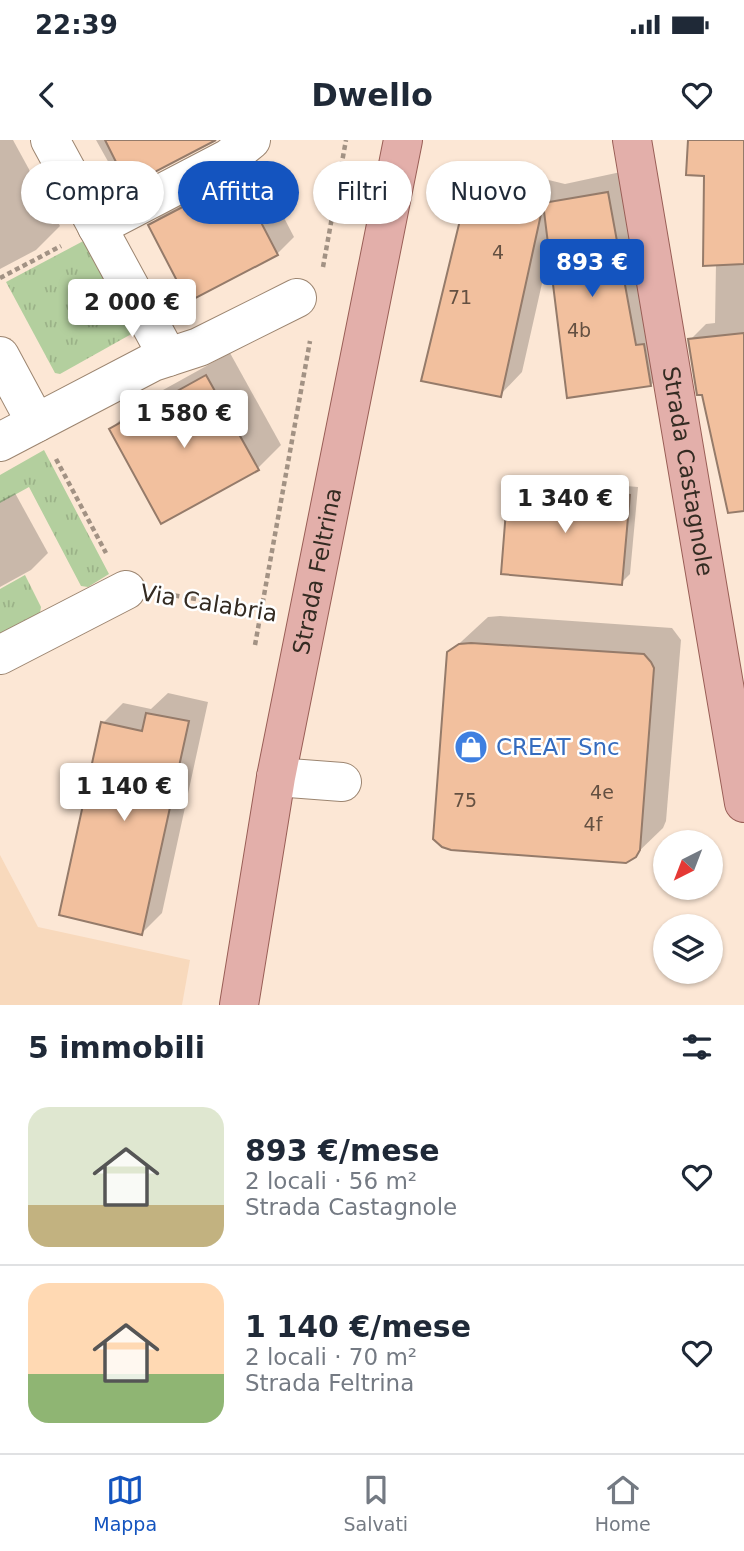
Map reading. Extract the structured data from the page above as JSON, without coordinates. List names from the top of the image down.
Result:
{
  "streets": {
    "main road": ["Strada Castagnole", "Strada Feltrina"],
    "street": ["Via Calabria"]
  },
  "crossings": [
    ["Strada Feltrina", "Via Calabria"]
  ],
  "places": {
    "shop": ["CREAT Snc"]
  },
  "house_numbers": [
    "4",
    "71",
    "4b",
    "4e",
    "75",
    "4f"
  ],
  "north": "bottom left",
  "page": {
    "status": "22:39",
    "header": "Dwello",
    "chip": [
      "Compra",
      "Affitta",
      "Filtri",
      "Nuovo"
    ],
    "price": [
      "893 €",
      "2 000 €",
      "1 580 €",
      "1 340 €",
      "1 140 €"
    ],
    "heading": "5 immobili",
    "list": [
      {
        "name": "893 €/mese",
        "note": "2 locali · 56 m² · Strada Castagnole"
      },
      {
        "name": "1 140 €/mese",
        "note": "2 locali · 70 m² · Strada Feltrina"
      }
    ],
    "tabs": ["Mappa", "Salvati", "Home"]
  }
}
